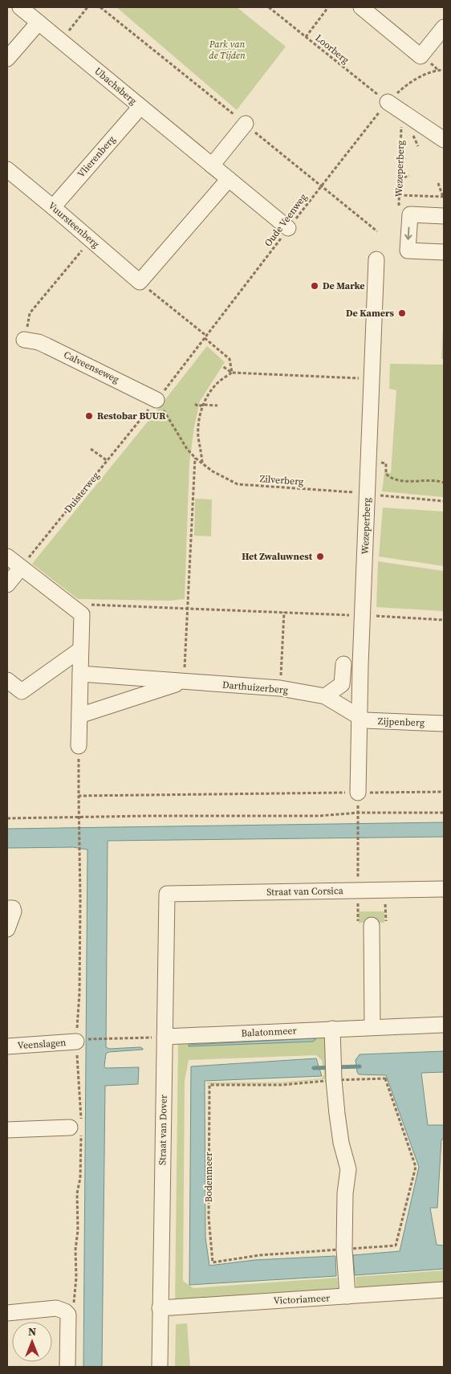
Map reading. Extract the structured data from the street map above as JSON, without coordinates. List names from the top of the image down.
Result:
{
  "streets": {
    "street": [
      "Ubachsberg",
      "Vlierenberg",
      "Wezeperberg",
      "Vuursteenberg",
      "Calveenseweg",
      "Darthuizerberg",
      "Zijpenberg",
      "Straat van Corsica",
      "Balatonmeer",
      "Veenslagen",
      "Straat van Dover",
      "Victoriameer"
    ],
    "path": [
      "Loorberg",
      "Oude Veenweg",
      "Zilverberg",
      "Duisterweg",
      "Bodenmeer"
    ]
  },
  "crossings": [
    ["Loorberg", "Oude Veenweg"],
    ["Ubachsberg", "Vlierenberg"],
    ["Ubachsberg", "Oude Veenweg"],
    ["Vlierenberg", "Vuursteenberg"],
    ["Wezeperberg", "Zilverberg"],
    ["Wezeperberg", "Darthuizerberg"],
    ["Wezeperberg", "Zijpenberg"],
    ["Oude Veenweg", "Calveenseweg"],
    ["Oude Veenweg", "Zilverberg"],
    ["Oude Veenweg", "Duisterweg"],
    ["Calveenseweg", "Zilverberg"],
    ["Calveenseweg", "Duisterweg"],
    ["Zilverberg", "Duisterweg"],
    ["Darthuizerberg", "Zijpenberg"],
    ["Straat van Corsica", "Straat van Dover"],
    ["Balatonmeer", "Straat van Dover"],
    ["Straat van Dover", "Victoriameer"]
  ],
  "parks": ["Park van de Tijden"],
  "places": [
    "De Marke",
    "De Kamers",
    "Restobar BUUR",
    "Het Zwaluwnest"
  ],
  "north": "top"
}
